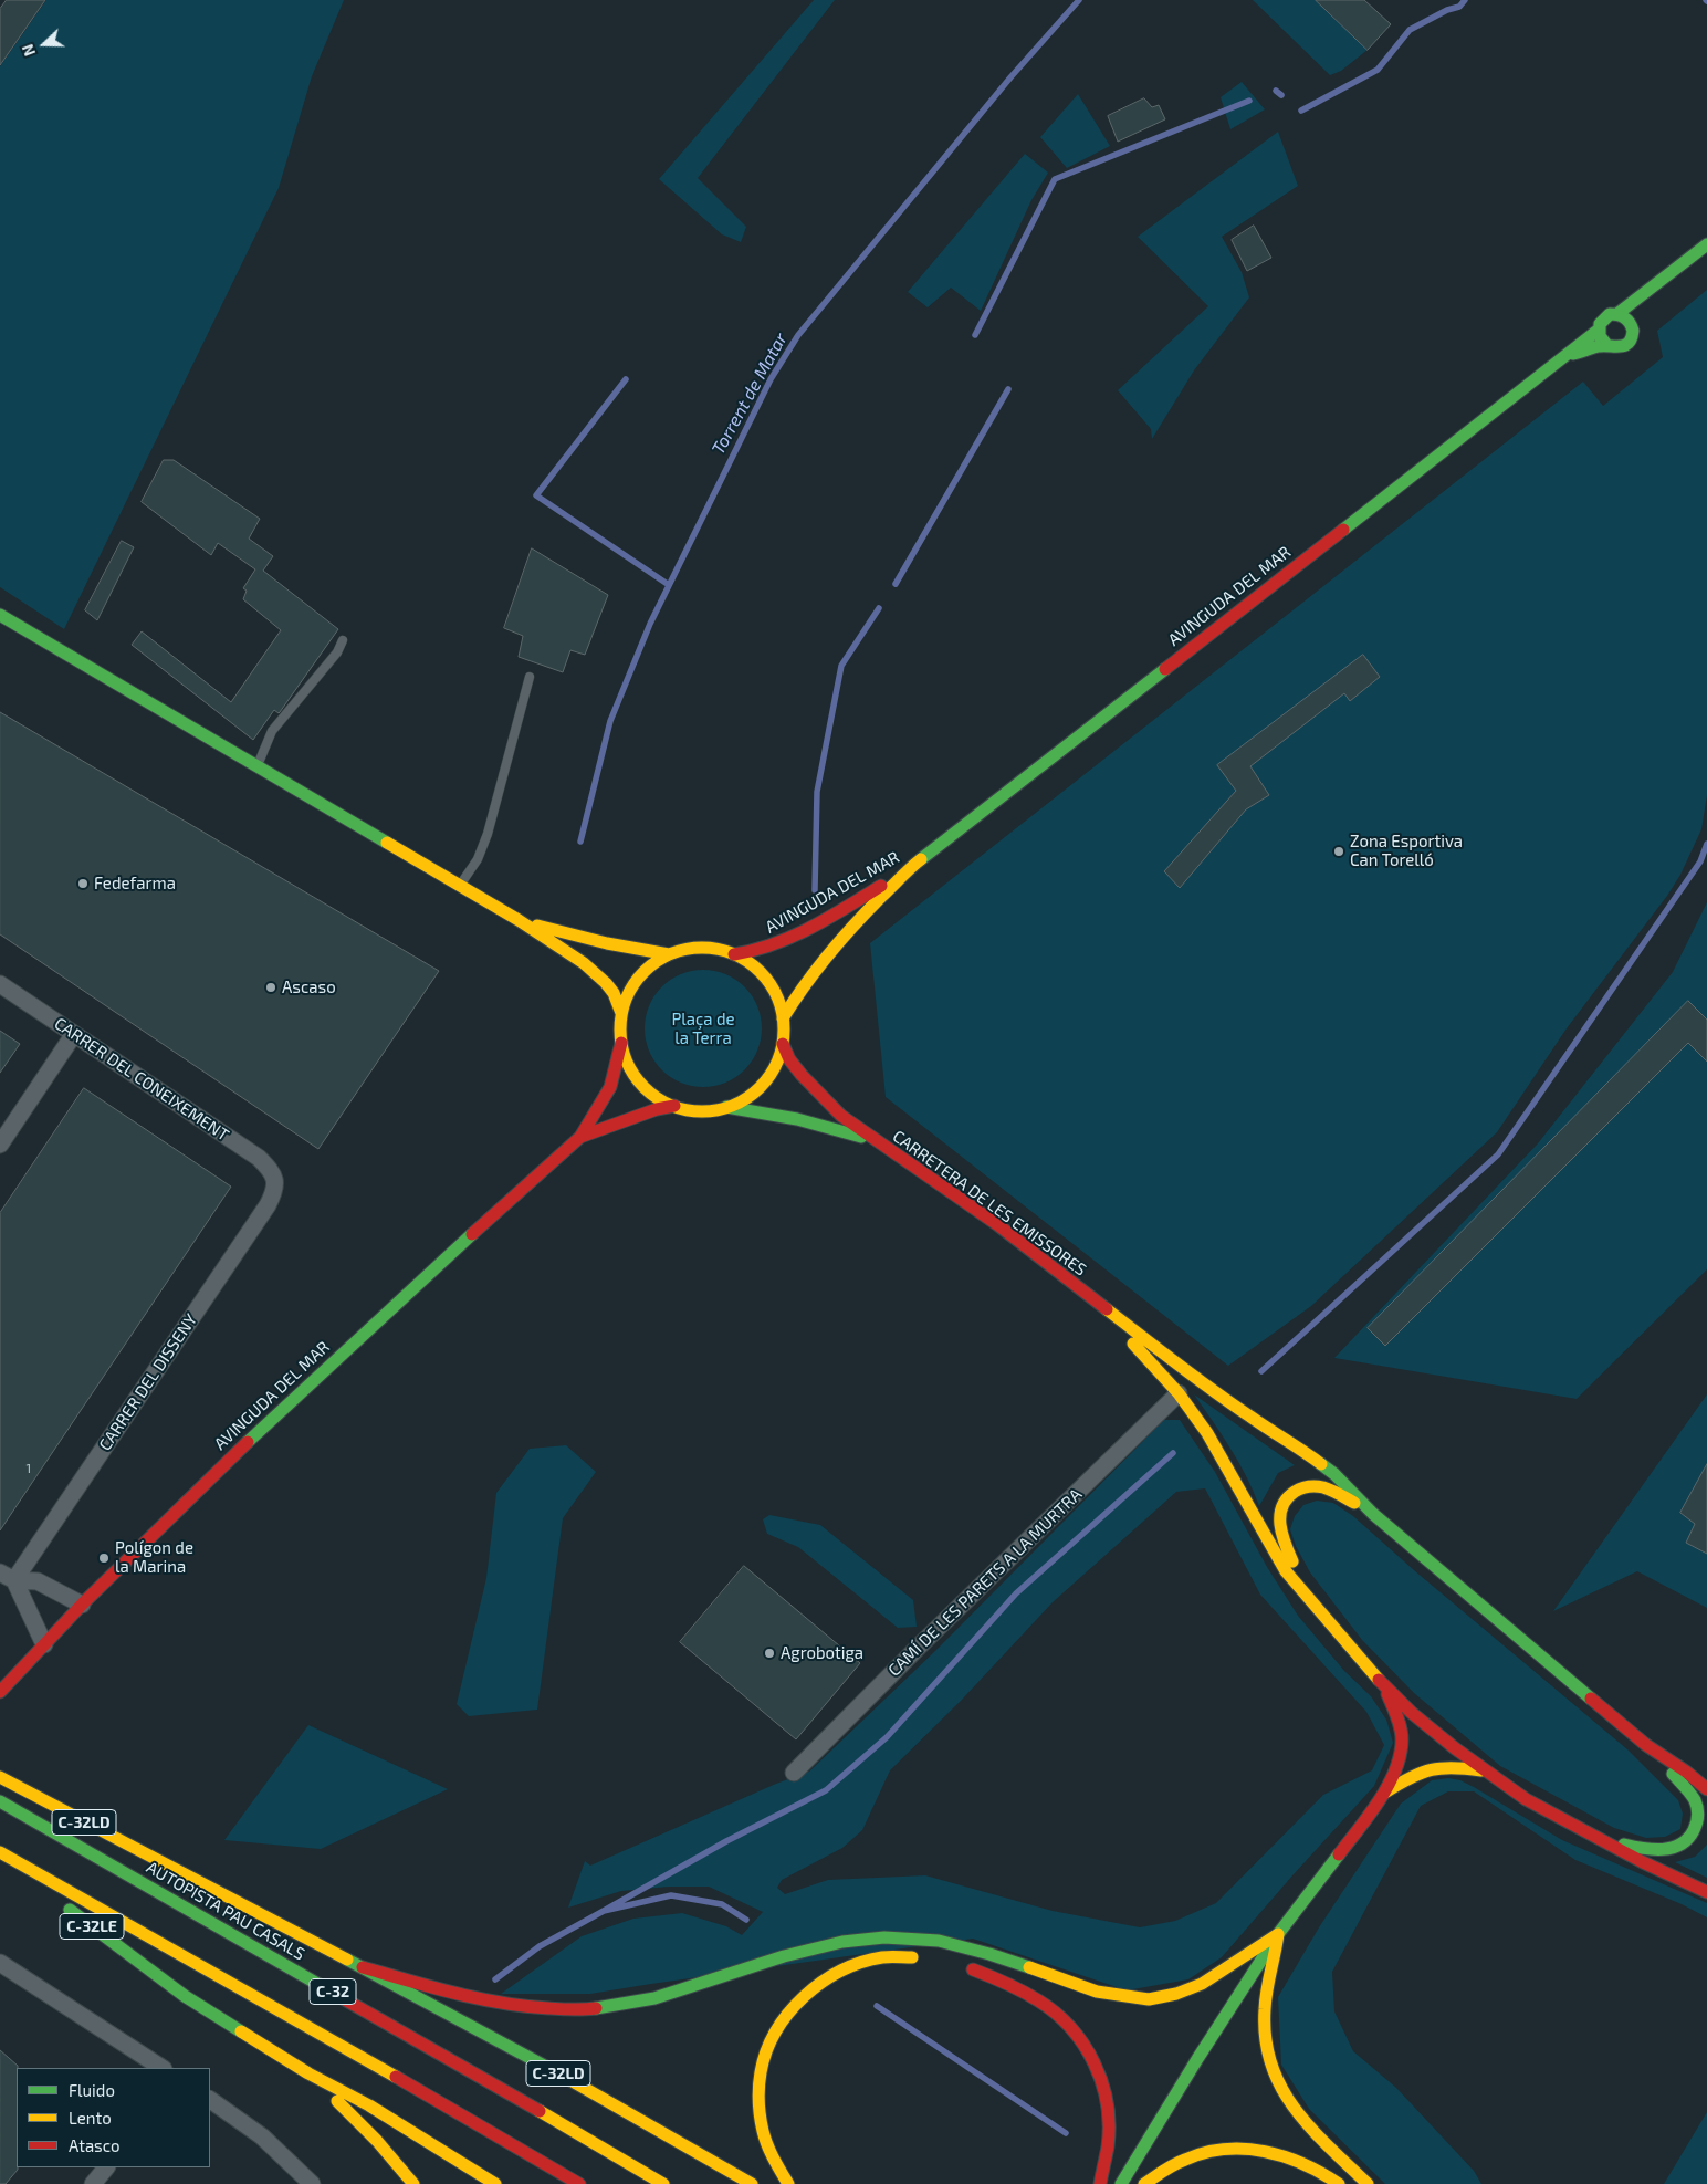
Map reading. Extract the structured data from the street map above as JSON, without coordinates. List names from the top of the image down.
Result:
{
  "streets": {
    "main road": [
      "AVINGUDA DEL MAR",
      "CARRETERA DE LES EMISSORES",
      "C-32LD",
      "AUTOPISTA PAU CASALS",
      "C-32LE",
      "C-32"
    ],
    "street": ["CARRER DEL CONEIXEMENT", "CARRER DEL DISSENY", "CAMÍ DE LES PARETS A LA MURTRA"]
  },
  "crossings": [
    ["AVINGUDA DEL MAR", "CARRETERA DE LES EMISSORES"],
    ["CARRER DEL CONEIXEMENT", "CARRER DEL DISSENY"]
  ],
  "water": ["Torrent de Matar"],
  "parks": ["Plaça de la Terra"],
  "places": [
    "Zona Esportiva Can Torelló",
    "Fedefarma",
    "Ascaso",
    "Polígon de la Marina",
    "Agrobotiga"
  ],
  "house_numbers": ["1"],
  "legend": ["Fluido", "Lento", "Atasco"],
  "north": "left"
}
